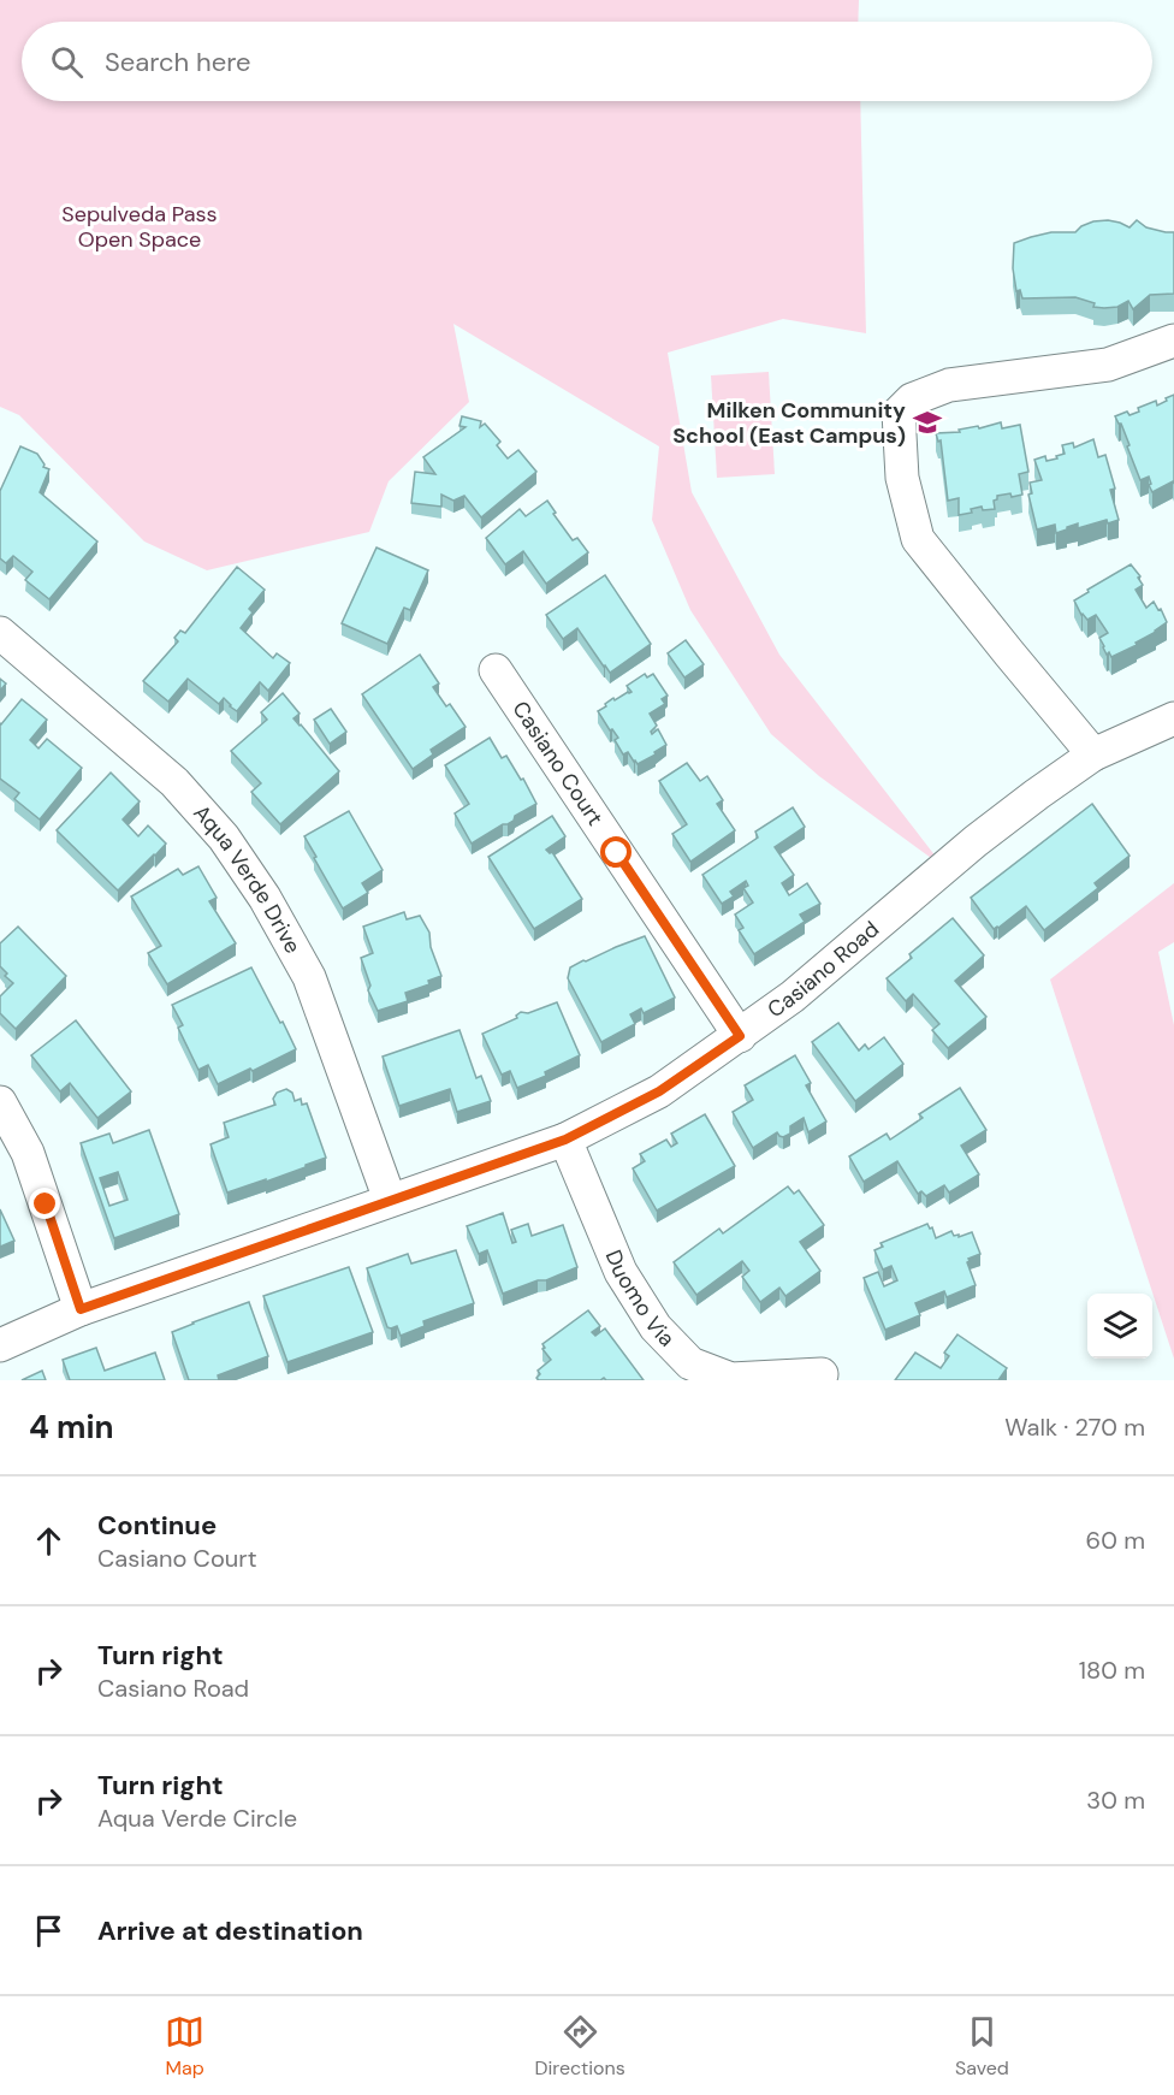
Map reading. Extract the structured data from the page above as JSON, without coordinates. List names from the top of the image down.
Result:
{
  "streets": {
    "street": [
      "Casiano Court",
      "Aqua Verde Drive",
      "Casiano Road",
      "Duomo Via"
    ]
  },
  "crossings": [
    ["Casiano Court", "Casiano Road"],
    ["Aqua Verde Drive", "Casiano Road"],
    ["Casiano Road", "Duomo Via"]
  ],
  "parks": ["Sepulveda Pass Open Space"],
  "places": {
    "school or university": ["Milken Community School (East Campus)"]
  },
  "page": {
    "search": "Search here",
    "heading": ["4 min", "Walk · 270 m"],
    "list": [
      ["Continue", "Casiano Court", "60 m"],
      ["Turn right", "Casiano Road", "180 m"],
      ["Turn right", "Aqua Verde Circle", "30 m"],
      "Arrive at destination"
    ],
    "nav": ["Map", "Directions", "Saved"]
  }
}
